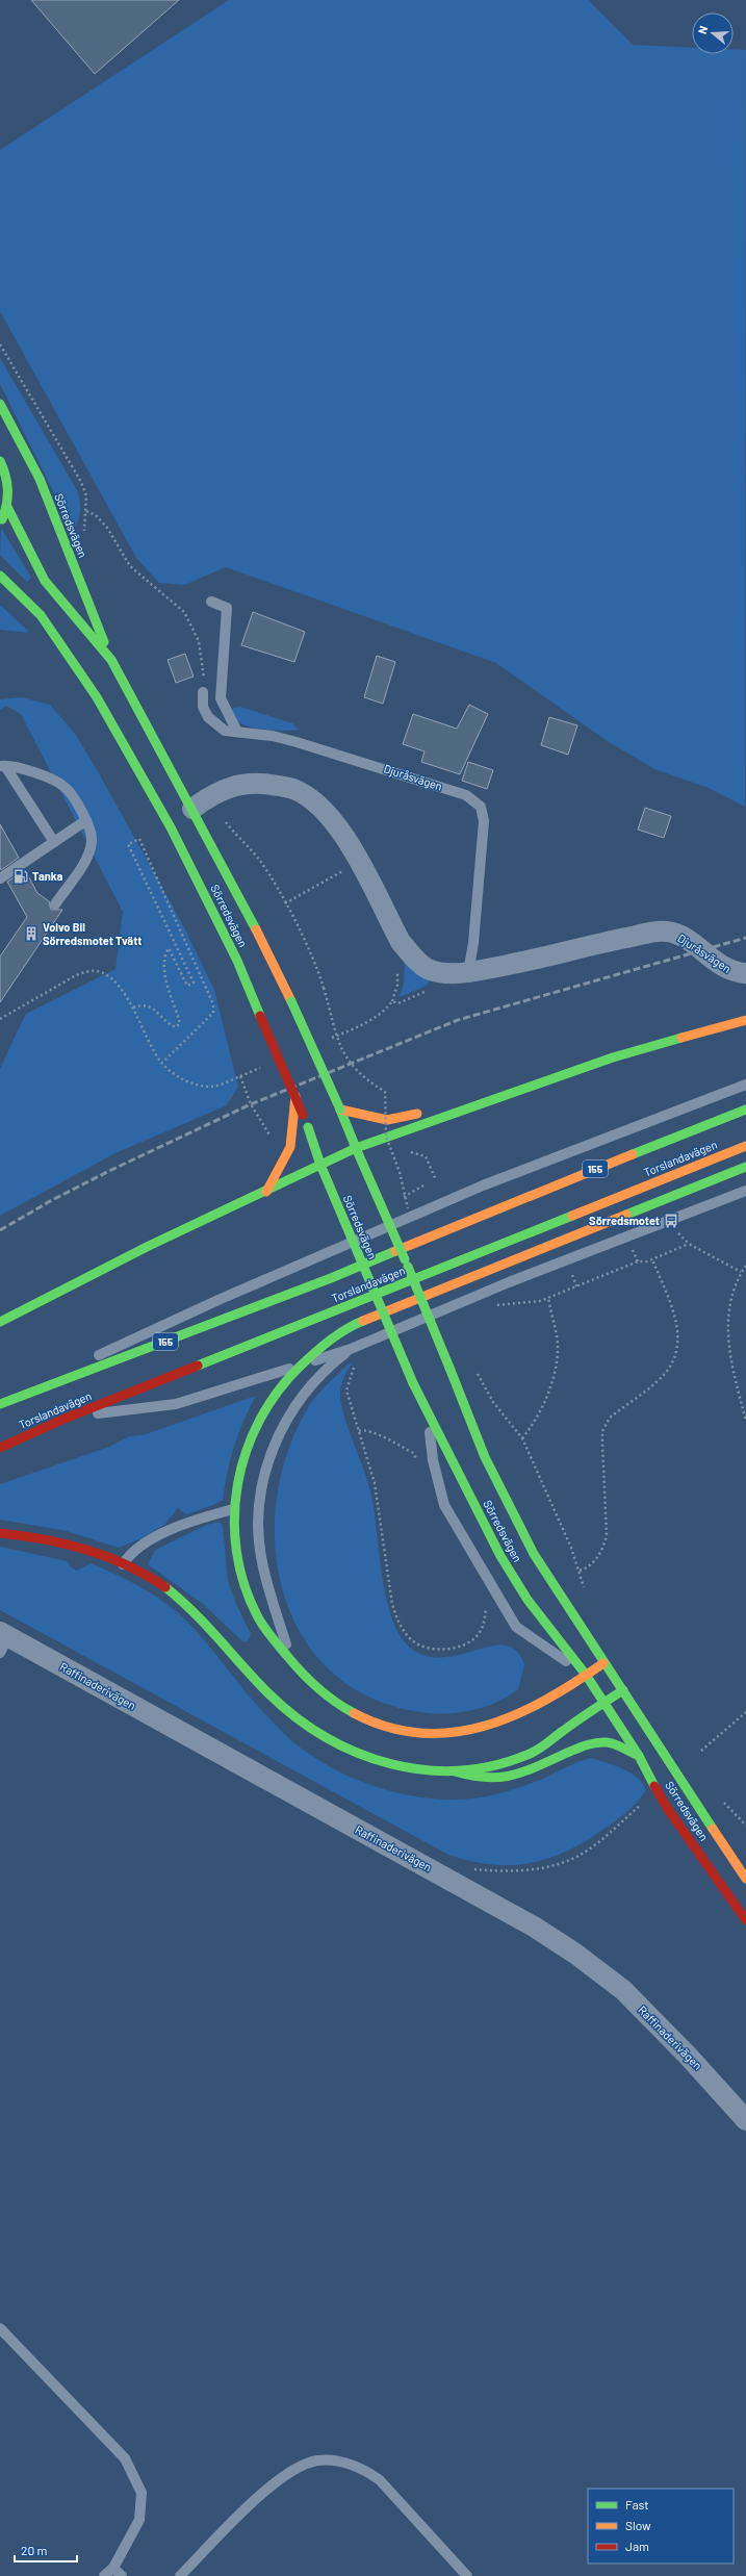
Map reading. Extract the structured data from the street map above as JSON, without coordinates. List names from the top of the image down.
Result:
{
  "streets": {
    "main road": ["Sörredsvägen", "Torslandavägen", "155"],
    "street": ["Djuråsvägen", "Raffinaderivägen"]
  },
  "crossings": [
    ["Sörredsvägen", "Djuråsvägen"]
  ],
  "places": {
    "fuel station": ["Tanka"],
    "building": ["Volvo Bil Sörredsmotet Tvätt"],
    "bus stop": ["Sörredsmotet"]
  },
  "legend": ["Fast", "Slow", "Jam"],
  "scale_bar": "20 m",
  "north": "left"
}
